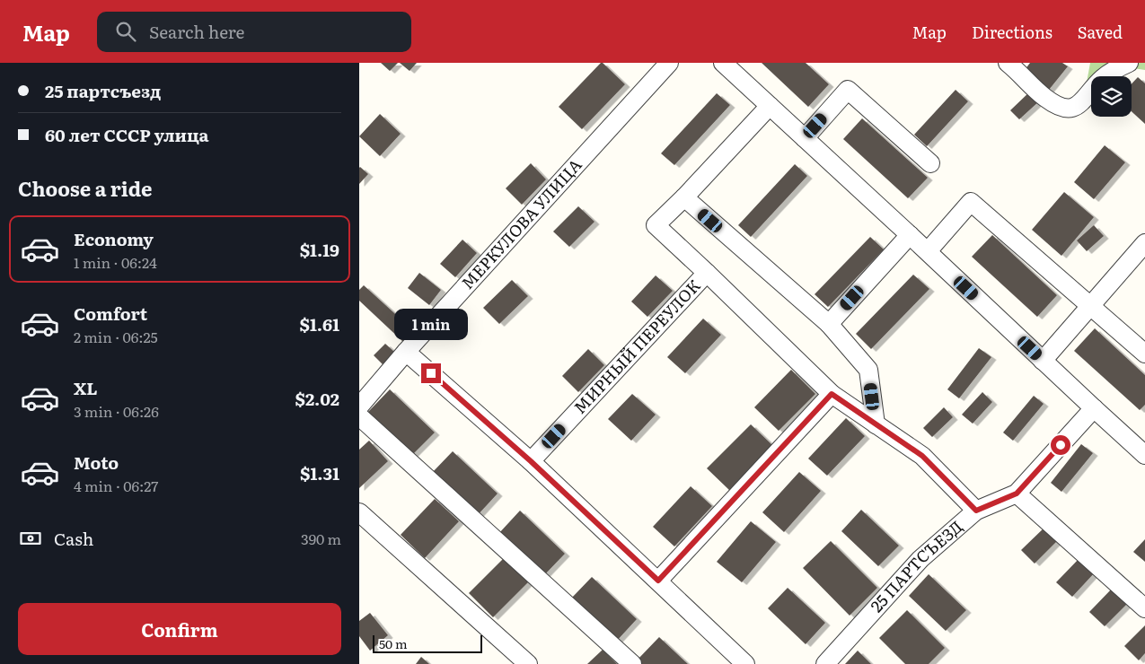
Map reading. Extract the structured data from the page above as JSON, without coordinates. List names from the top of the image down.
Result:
{
  "streets": {
    "street": ["МЕРКУЛОВА УЛИЦА", "МИРНЫЙ ПЕРЕУЛОК", "25 ПАРТСЪЕЗД"]
  },
  "scale_bar": "50 m",
  "page": {
    "header": "Map",
    "search": "Search here",
    "nav": ["Map", "Directions", "Saved"],
    "banner": ["25 партсъезд", "60 лет СССР улица"],
    "heading": "Choose a ride",
    "list": [
      {
        "name": "Economy",
        "note": "1 min · 06:24",
        "value": "$1.19"
      },
      {
        "name": "Comfort",
        "note": "2 min · 06:25",
        "value": "$1.61"
      },
      {
        "name": "XL",
        "note": "3 min · 06:26",
        "value": "$2.02"
      },
      {
        "name": "Moto",
        "note": "4 min · 06:27",
        "value": "$1.31"
      }
    ],
    "bubble": "1 min",
    "pay": ["Cash", "390 m"],
    "buttons": "Confirm",
    "scale": "50 m"
  }
}
